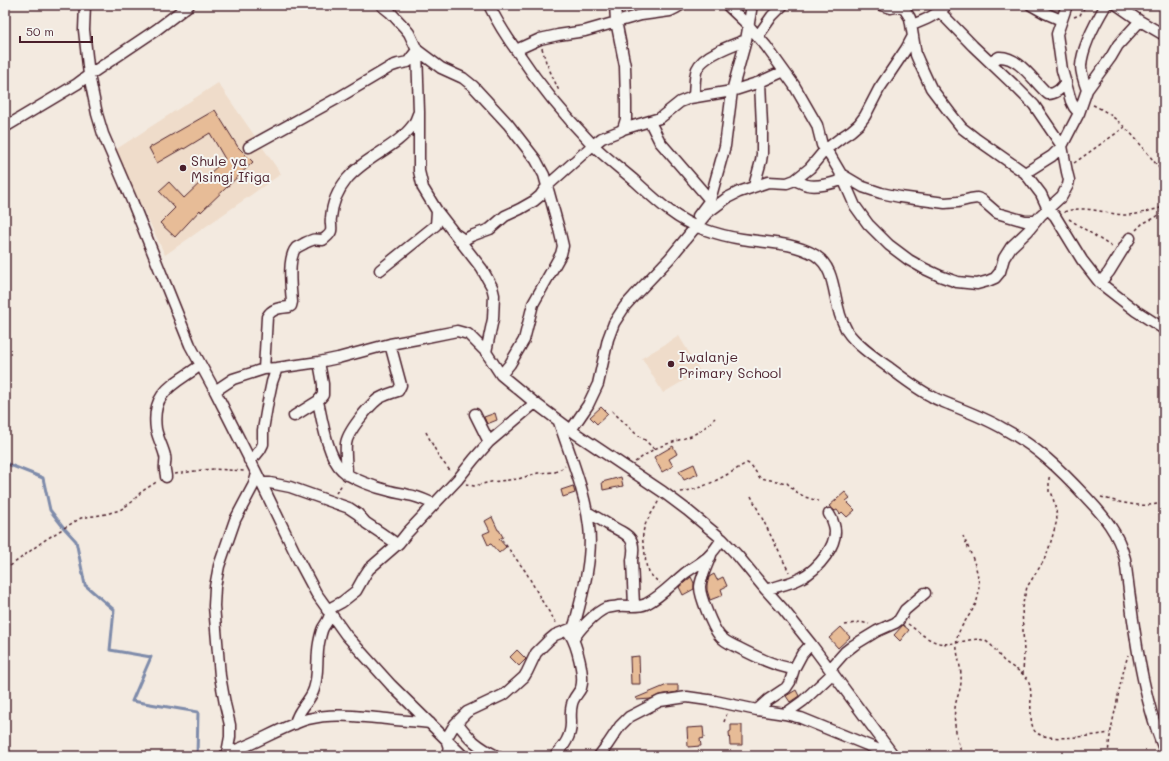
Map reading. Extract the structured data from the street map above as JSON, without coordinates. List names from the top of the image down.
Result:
{
  "places": ["Shule ya Msingi Ifiga", "Iwalanje Primary School"],
  "scale_bar": "50 m"
}
